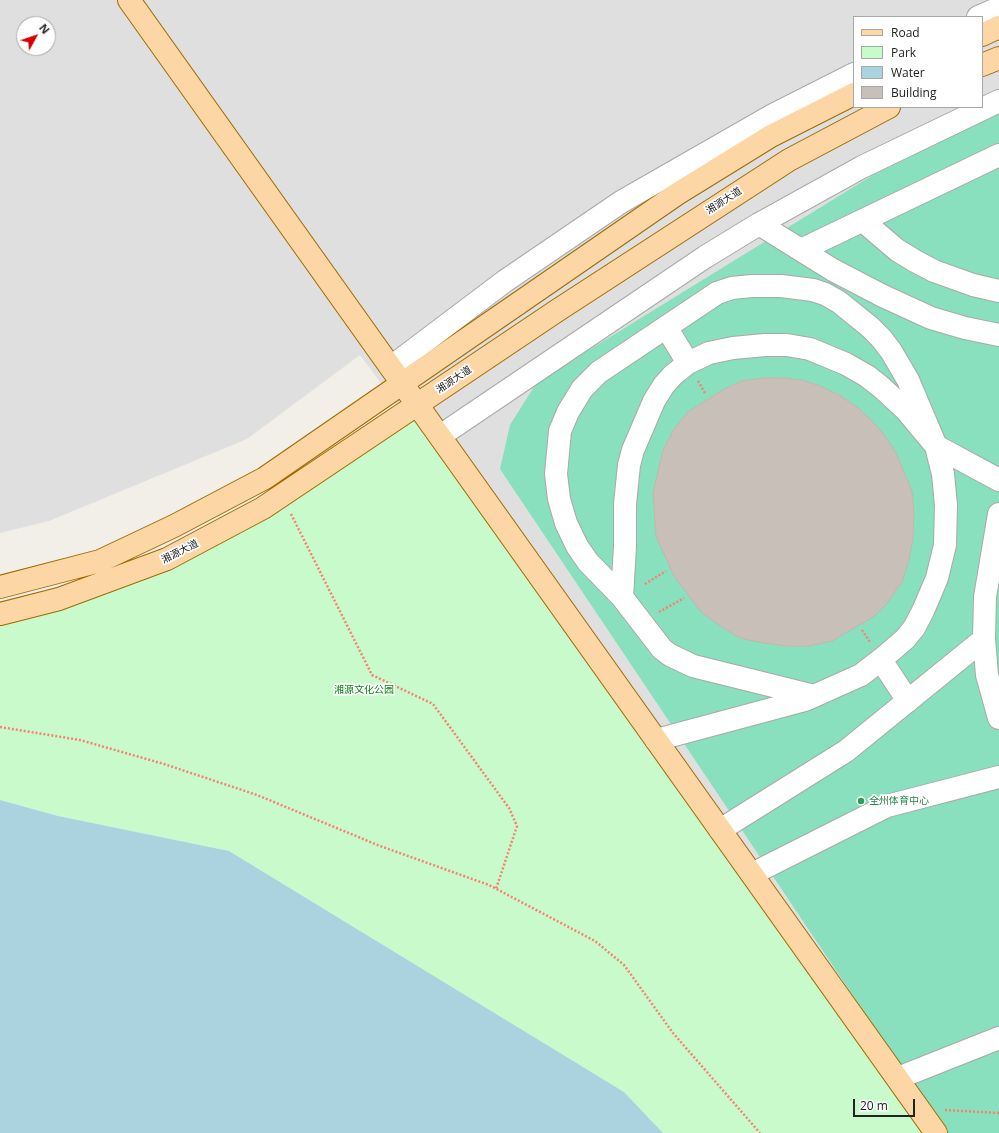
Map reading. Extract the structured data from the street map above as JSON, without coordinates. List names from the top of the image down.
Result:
{
  "streets": {
    "main road": ["湘源大道"]
  },
  "parks": ["湘源文化公园"],
  "places": ["全州体育中心"],
  "legend": [
    "Road",
    "Park",
    "Water",
    "Building"
  ],
  "scale_bar": "20 m",
  "north": "top right"
}
